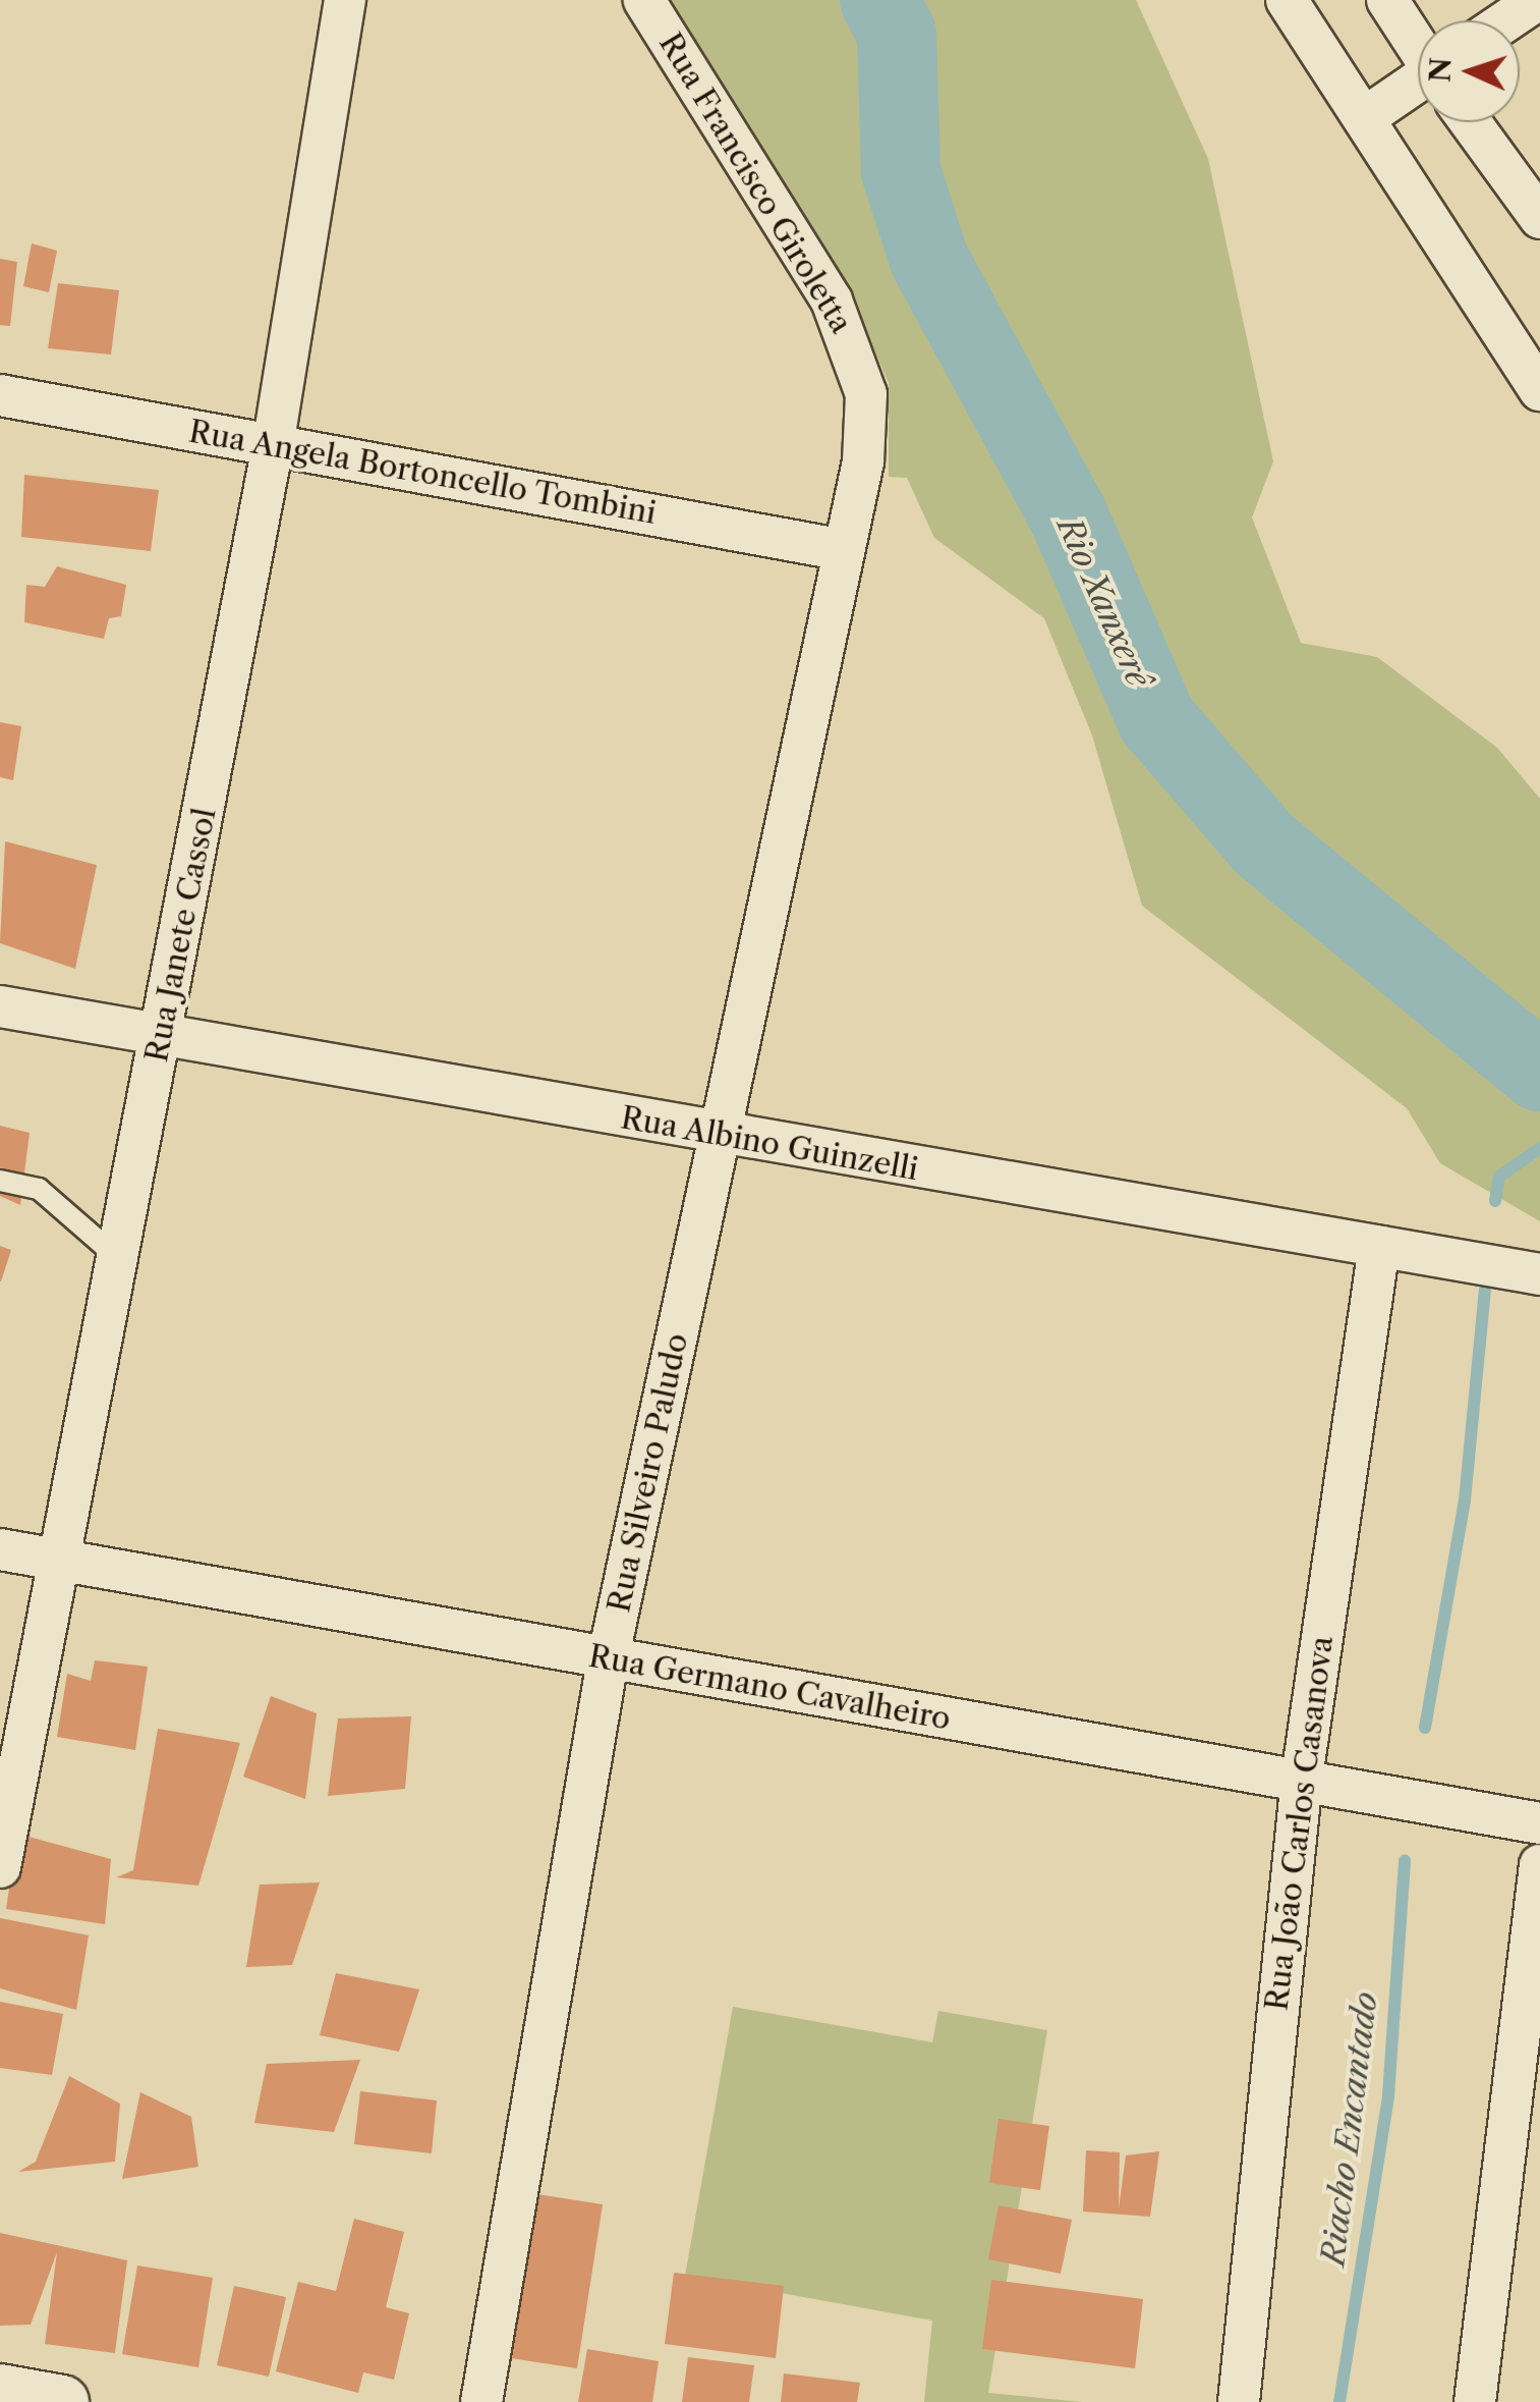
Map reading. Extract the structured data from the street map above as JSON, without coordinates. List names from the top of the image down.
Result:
{
  "streets": {
    "street": [
      "Rua Francisco Giroletta",
      "Rua Angela Bortoncello Tombini",
      "Rua Janete Cassol",
      "Rua Albino Guinzelli",
      "Rua Silveiro Paludo",
      "Rua Germano Cavalheiro",
      "Rua João Carlos Casanova"
    ]
  },
  "crossings": [
    ["Rua Francisco Giroletta", "Rua Angela Bortoncello Tombini"],
    ["Rua Francisco Giroletta", "Rua Silveiro Paludo"],
    ["Rua Angela Bortoncello Tombini", "Rua Janete Cassol"],
    ["Rua Angela Bortoncello Tombini", "Rua Silveiro Paludo"],
    ["Rua Janete Cassol", "Rua Albino Guinzelli"],
    ["Rua Janete Cassol", "Rua Germano Cavalheiro"],
    ["Rua Albino Guinzelli", "Rua Silveiro Paludo"],
    ["Rua Albino Guinzelli", "Rua João Carlos Casanova"],
    ["Rua Silveiro Paludo", "Rua Germano Cavalheiro"],
    ["Rua Germano Cavalheiro", "Rua João Carlos Casanova"]
  ],
  "water": ["Rio Xanxerê", "Riacho Encantado"],
  "north": "left"
}
